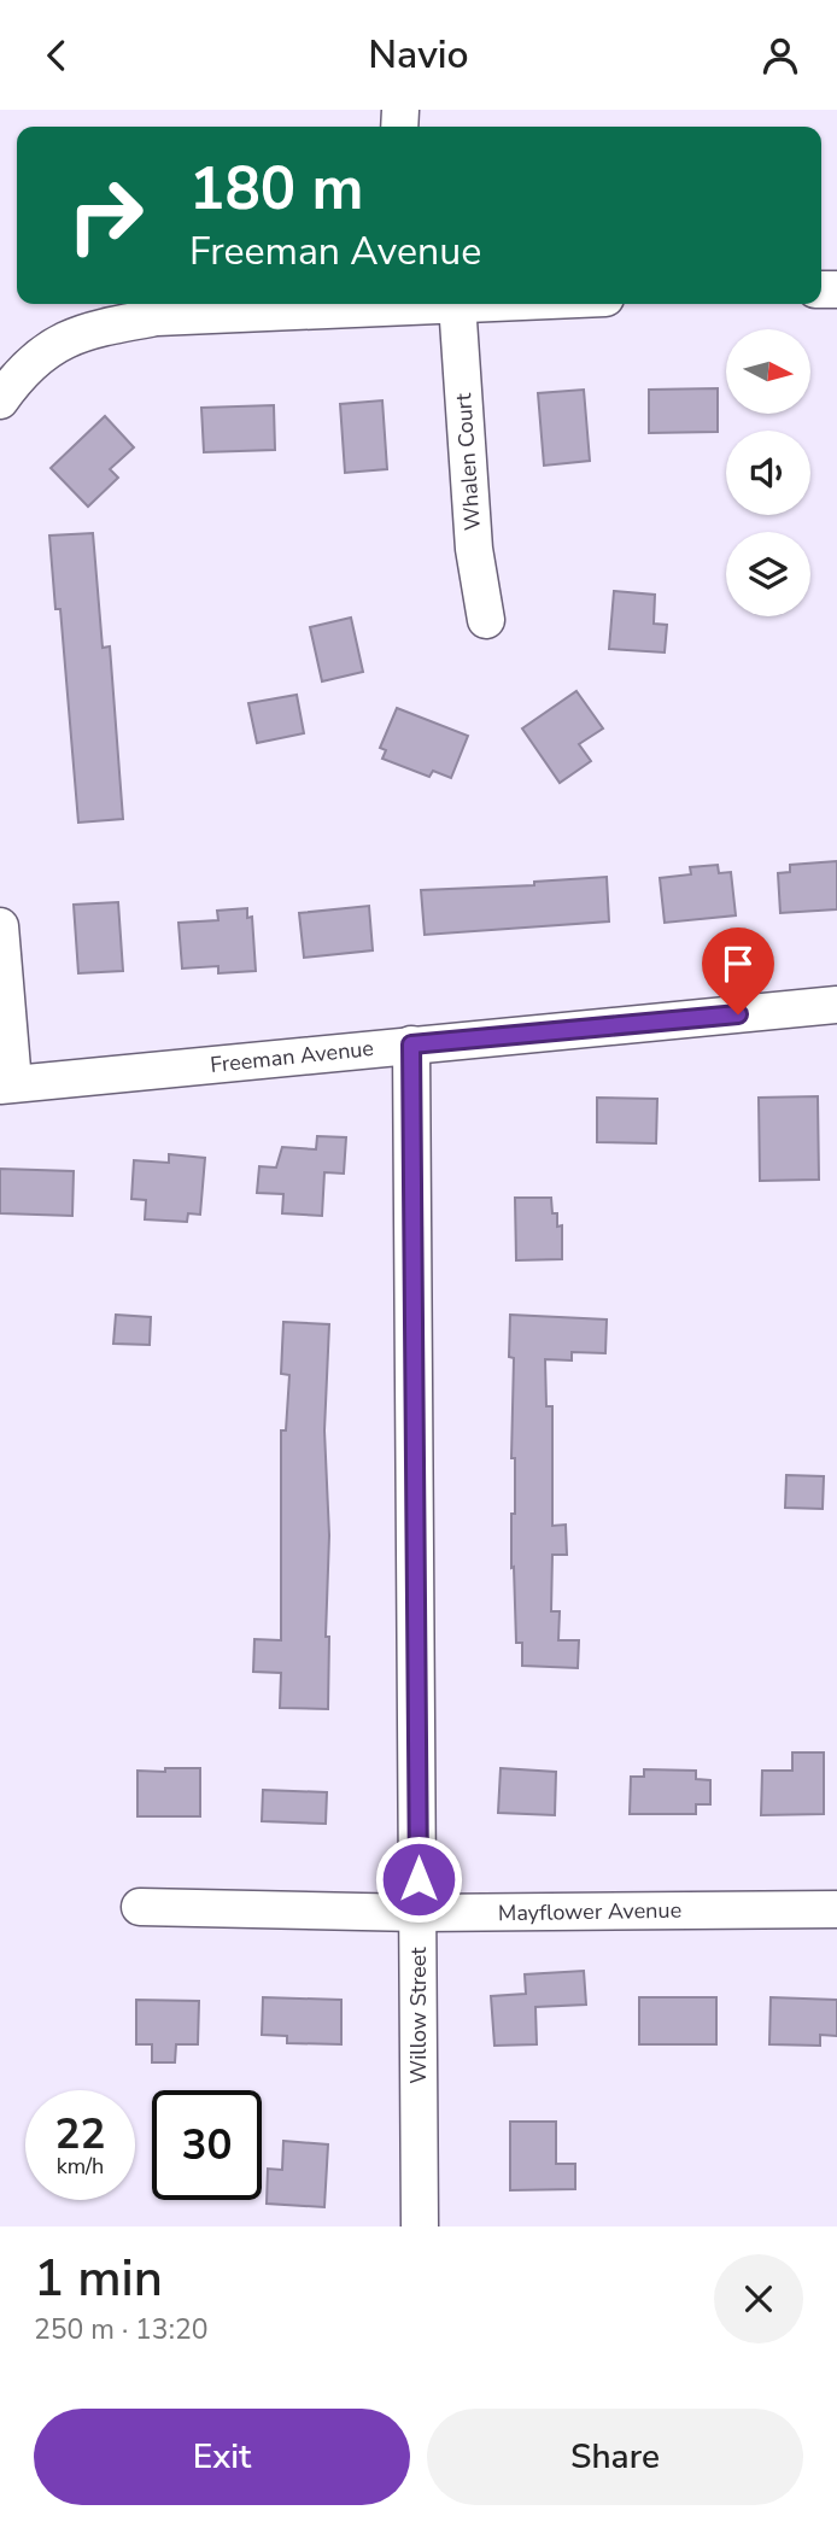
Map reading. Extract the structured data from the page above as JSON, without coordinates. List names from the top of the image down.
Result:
{
  "streets": {
    "street": [
      "Whalen Court",
      "Freeman Avenue",
      "Mayflower Avenue",
      "Willow Street"
    ]
  },
  "crossings": [
    ["Freeman Avenue", "Willow Street"],
    ["Mayflower Avenue", "Willow Street"]
  ],
  "north": "right",
  "page": {
    "header": "Navio",
    "turn": ["180 m", "Freeman Avenue"],
    "speed": "22 km/h",
    "limit": "30",
    "heading": ["1 min", "250 m · 13:20"],
    "buttons": ["Exit", "Share"]
  }
}
